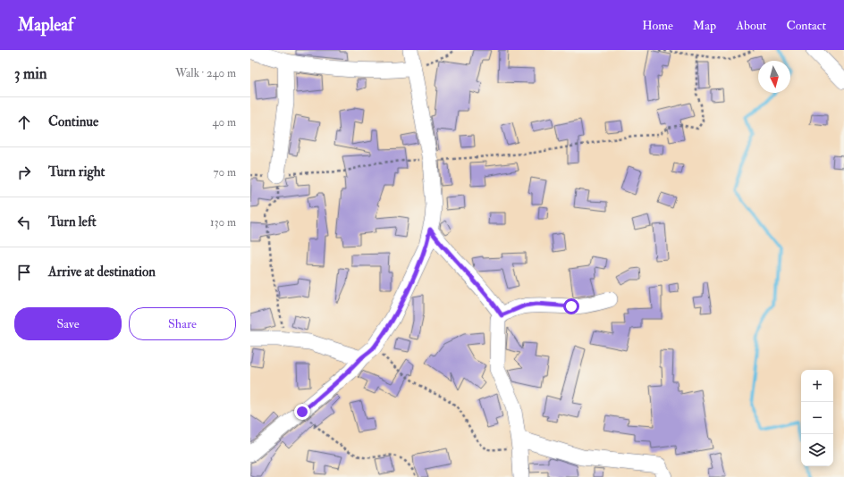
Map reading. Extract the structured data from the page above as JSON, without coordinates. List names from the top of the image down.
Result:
{
  "north": "bottom",
  "page": {
    "header": "Mapleaf",
    "nav": [
      "Home",
      "Map",
      "About",
      "Contact"
    ],
    "heading": ["3 min", "Walk · 240 m"],
    "list": [
      ["Continue", "40 m"],
      ["Turn right", "70 m"],
      ["Turn left", "130 m"],
      "Arrive at destination"
    ],
    "buttons": ["Save", "Share"],
    "map_buttons": ["+", "−"]
  }
}
